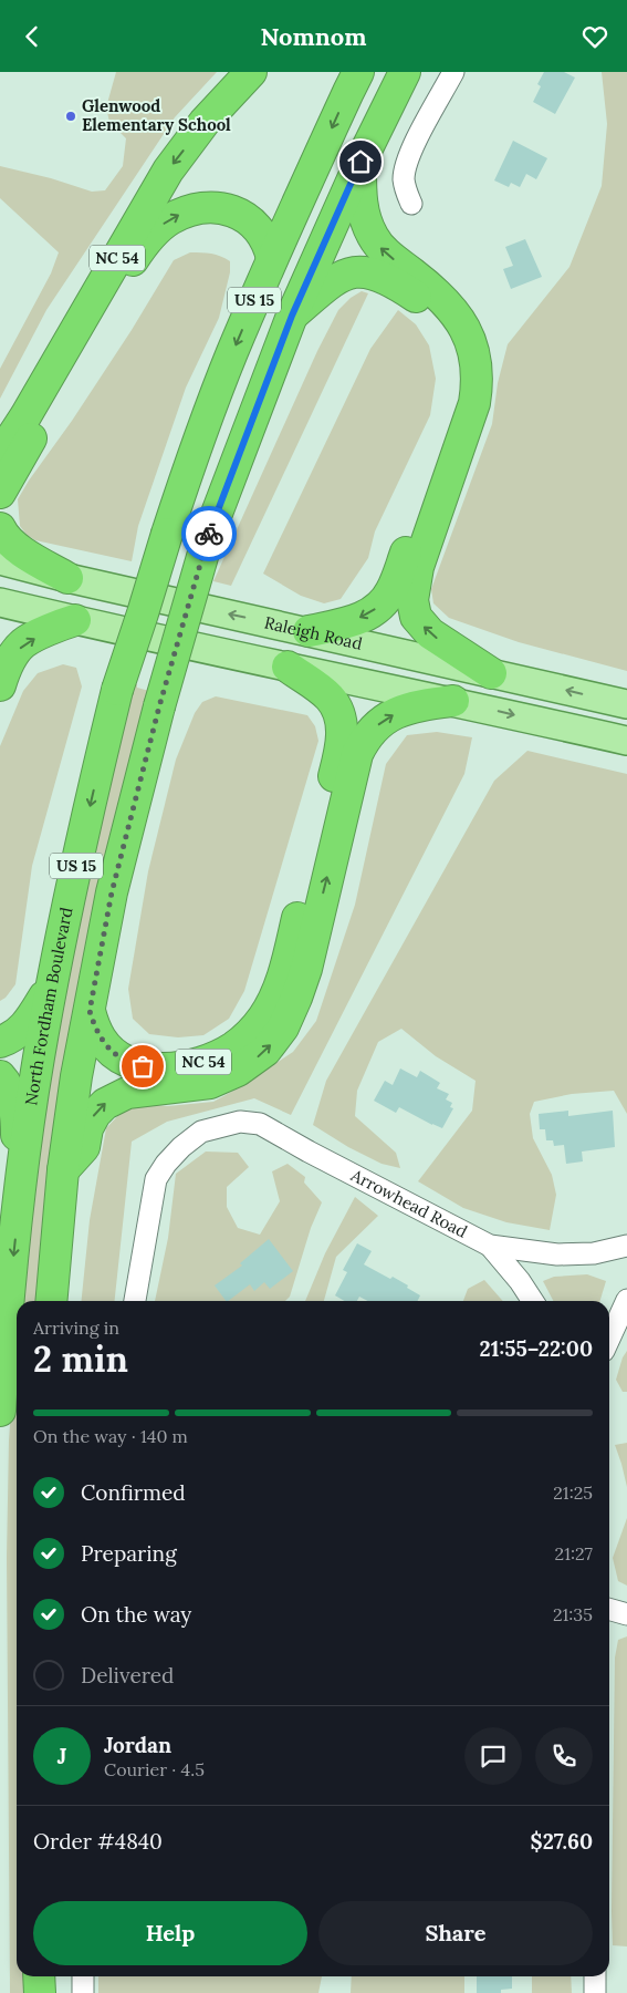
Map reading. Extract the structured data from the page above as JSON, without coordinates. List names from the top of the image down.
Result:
{
  "streets": {
    "highway": ["NC 54", "US 15", "North Fordham Boulevard"],
    "main road": ["Raleigh Road"],
    "street": ["Arrowhead Road"]
  },
  "crossings": [
    ["NC 54", "US 15"],
    ["US 15", "North Fordham Boulevard"]
  ],
  "places": ["Glenwood Elementary School"],
  "page": {
    "header": "Nomnom",
    "heading": ["2 min", "Arriving in", "21:55–22:00"],
    "panel": [
      "Jordan",
      "Courier · 4.5",
      "Order #4840",
      "$27.60"
    ],
    "bar": "On the way · 140 m",
    "list": [
      ["Confirmed", "21:25"],
      ["Preparing", "21:27"],
      ["On the way", "21:35"],
      "Delivered"
    ],
    "round": "J",
    "buttons": ["Help", "Share"]
  }
}
